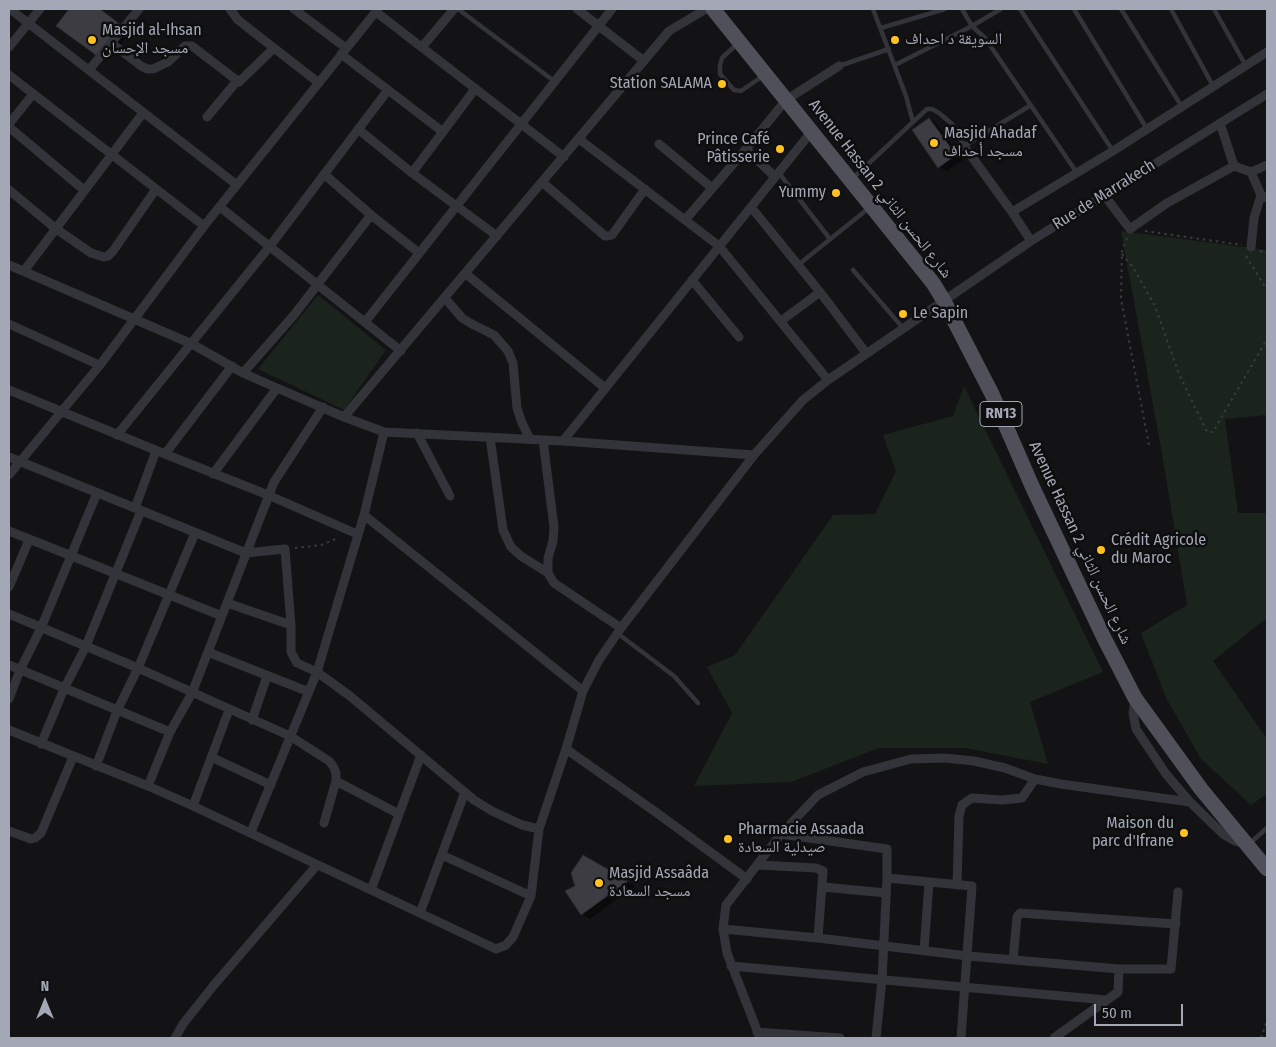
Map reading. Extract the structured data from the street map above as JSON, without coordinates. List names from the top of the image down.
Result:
{
  "streets": {
    "main road": ["Avenue Hassan 2 شارع الحسن الثاني", "RN13"],
    "street": ["Rue de Marrakech"]
  },
  "crossings": [
    ["Avenue Hassan 2 شارع الحسن الثاني", "Rue de Marrakech"]
  ],
  "places": [
    "Masjid al-Ihsan مسجد الإحسان",
    "السويقة د احداف",
    "Station SALAMA",
    "Masjid Ahadaf مسجد أحداف",
    "Prince Café Pâtisserie",
    "Yummy",
    "Le Sapin",
    "Crédit Agricole du Maroc",
    "Maison du parc d'Ifrane",
    "Pharmacie Assaada صيدلية السعادة",
    "Masjid Assaâda مسجد السعادة"
  ],
  "scale_bar": "50 m",
  "north": "top"
}
